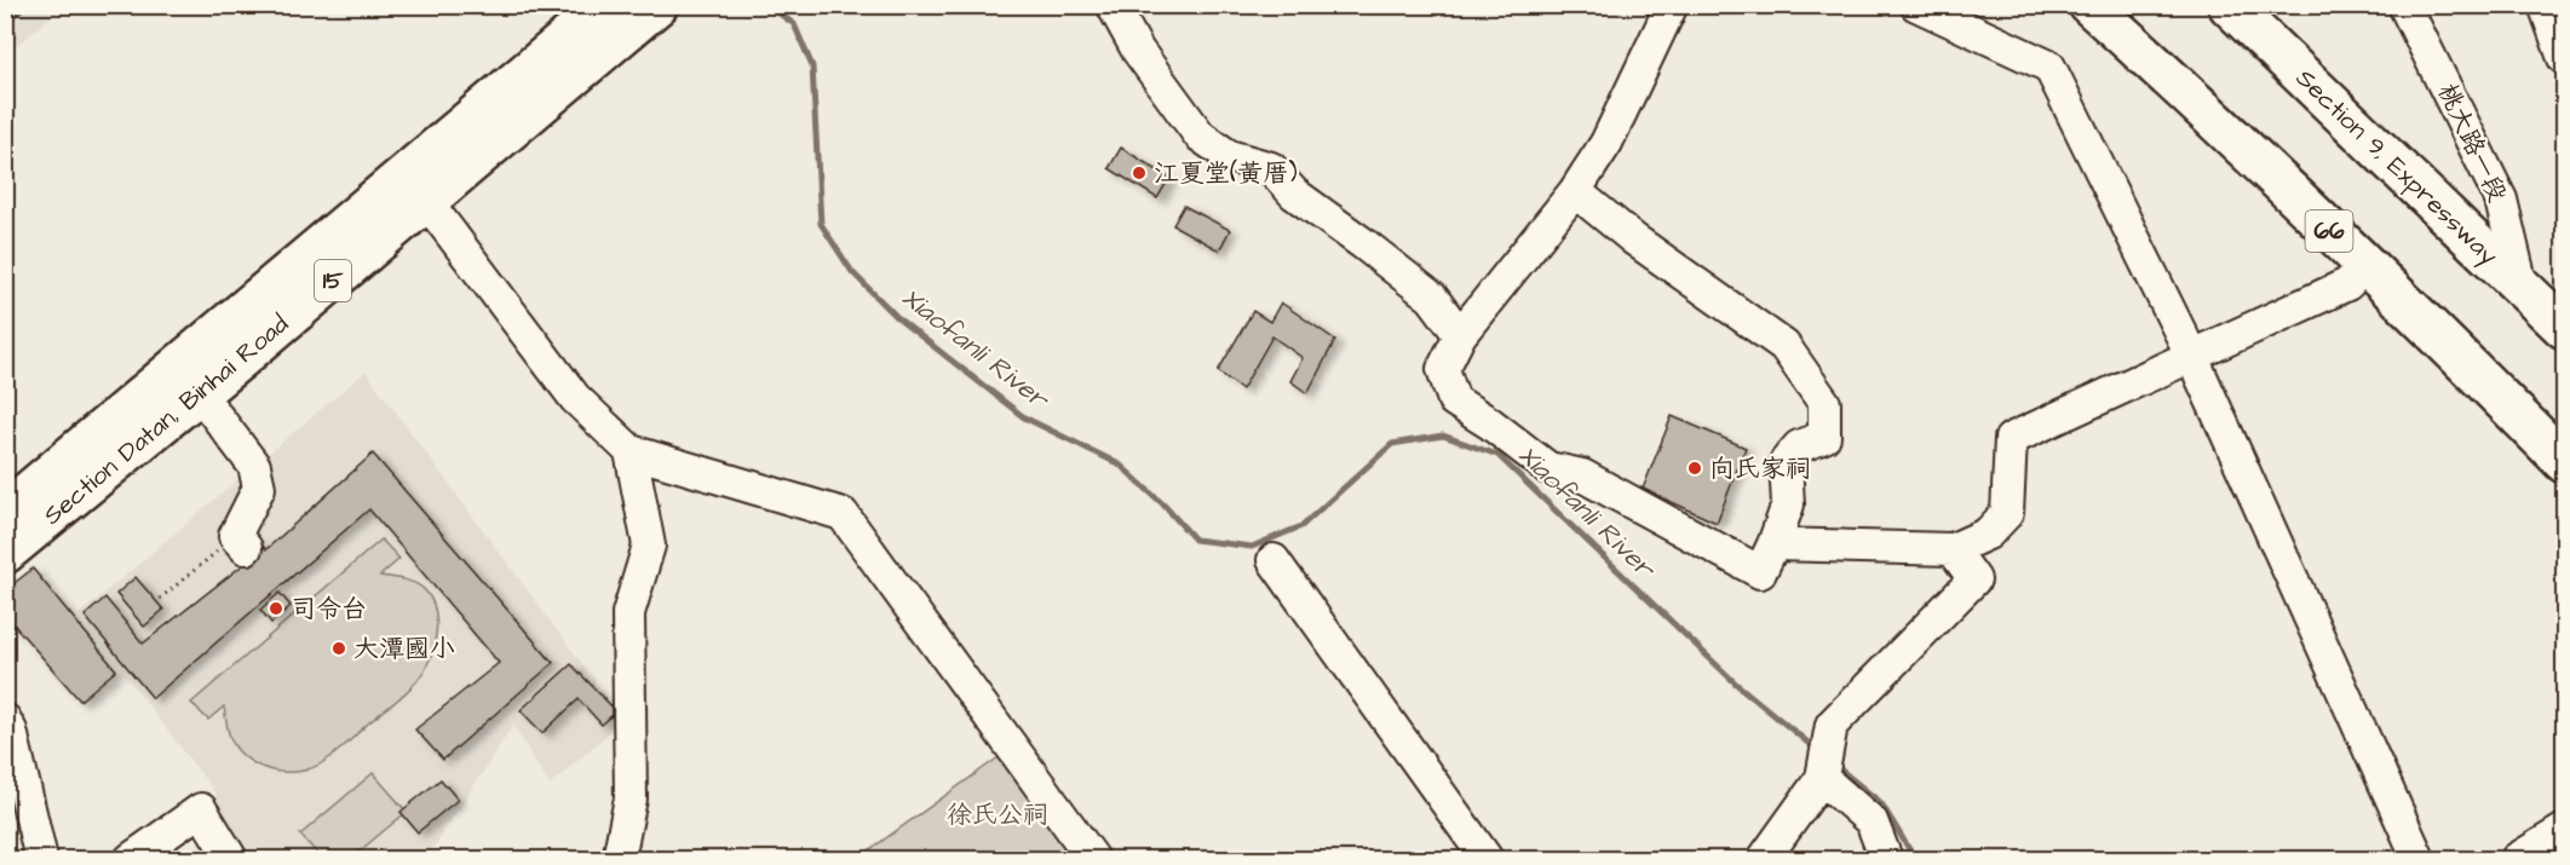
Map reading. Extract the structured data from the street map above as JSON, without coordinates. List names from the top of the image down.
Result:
{
  "streets": {
    "main road": [
      "Section 9, Expressway",
      "66",
      "15",
      "Section Datan, Binhai Road"
    ],
    "street": ["桃大路一段"]
  },
  "crossings": [
    ["桃大路一段", "Section 9, Expressway"]
  ],
  "water": ["Xiaofanli River"],
  "parks": ["徐氏公祠"],
  "places": [
    "江夏堂(黃厝)",
    "向氏家祠",
    "司令台",
    "大潭國小"
  ]
}
